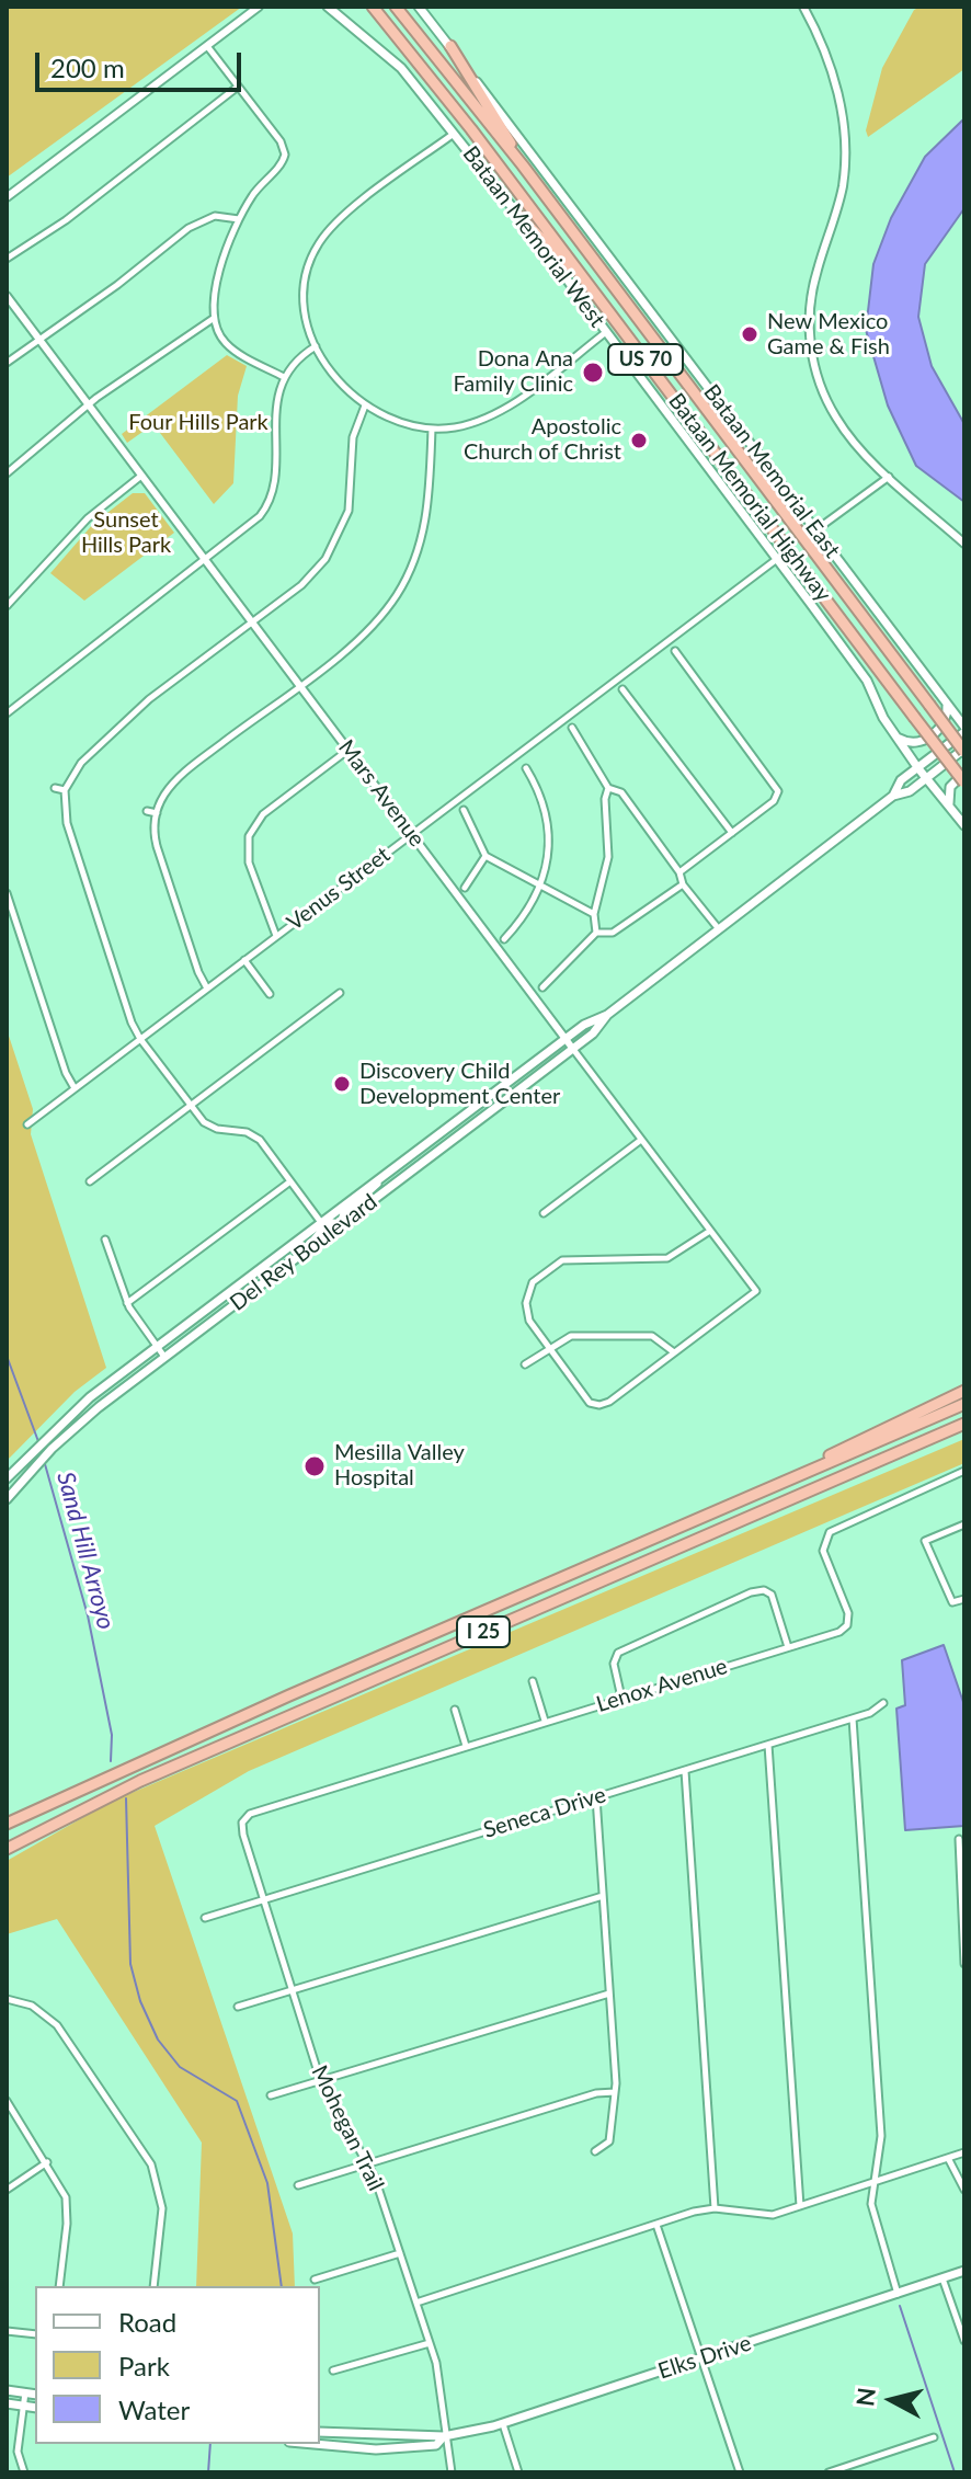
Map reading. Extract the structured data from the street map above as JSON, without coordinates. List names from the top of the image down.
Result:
{
  "streets": {
    "highway": ["US 70", "Bataan Memorial Highway", "I 25"],
    "main road": [
      "Bataan Memorial West",
      "Bataan Memorial East",
      "Del Rey Boulevard",
      "Elks Drive"
    ],
    "street": [
      "Mars Avenue",
      "Venus Street",
      "Lenox Avenue",
      "Seneca Drive",
      "Mohegan Trail"
    ]
  },
  "crossings": [
    ["Bataan Memorial West", "Venus Street"],
    ["Bataan Memorial West", "Del Rey Boulevard"],
    ["Bataan Memorial East", "Del Rey Boulevard"],
    ["Bataan Memorial Highway", "Del Rey Boulevard"],
    ["Mars Avenue", "Venus Street"],
    ["Mars Avenue", "Del Rey Boulevard"],
    ["Lenox Avenue", "Mohegan Trail"],
    ["Seneca Drive", "Mohegan Trail"],
    ["Mohegan Trail", "Elks Drive"]
  ],
  "water": ["Sand Hill Arroyo"],
  "parks": ["Four Hills Park", "Sunset Hills Park"],
  "places": [
    "New Mexico Game & Fish",
    "Dona Ana Family Clinic",
    "Apostolic Church of Christ",
    "Discovery Child Development Center",
    "Mesilla Valley Hospital"
  ],
  "legend": ["Road", "Park", "Water"],
  "scale_bar": "200 m",
  "north": "left"
}
